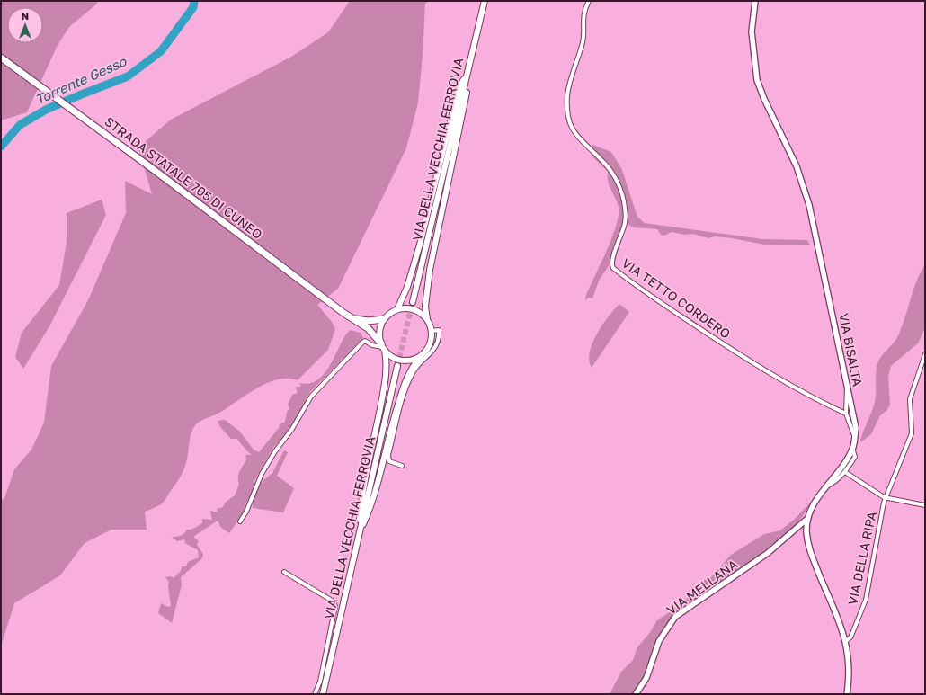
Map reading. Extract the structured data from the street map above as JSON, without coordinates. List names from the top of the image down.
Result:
{
  "streets": {
    "highway": ["STRADA STATALE 705 DI CUNEO"],
    "main road": ["VIA DELLA VECCHIA FERROVIA"],
    "street": [
      "VIA TETTO CORDERO",
      "VIA BISALTA",
      "VIA DELLA RIPA",
      "VIA MELLANA"
    ]
  },
  "crossings": [
    ["VIA BISALTA", "VIA DELLA RIPA"],
    ["VIA BISALTA", "VIA MELLANA"]
  ],
  "water": ["Torrente Gesso"],
  "north": "top"
}
